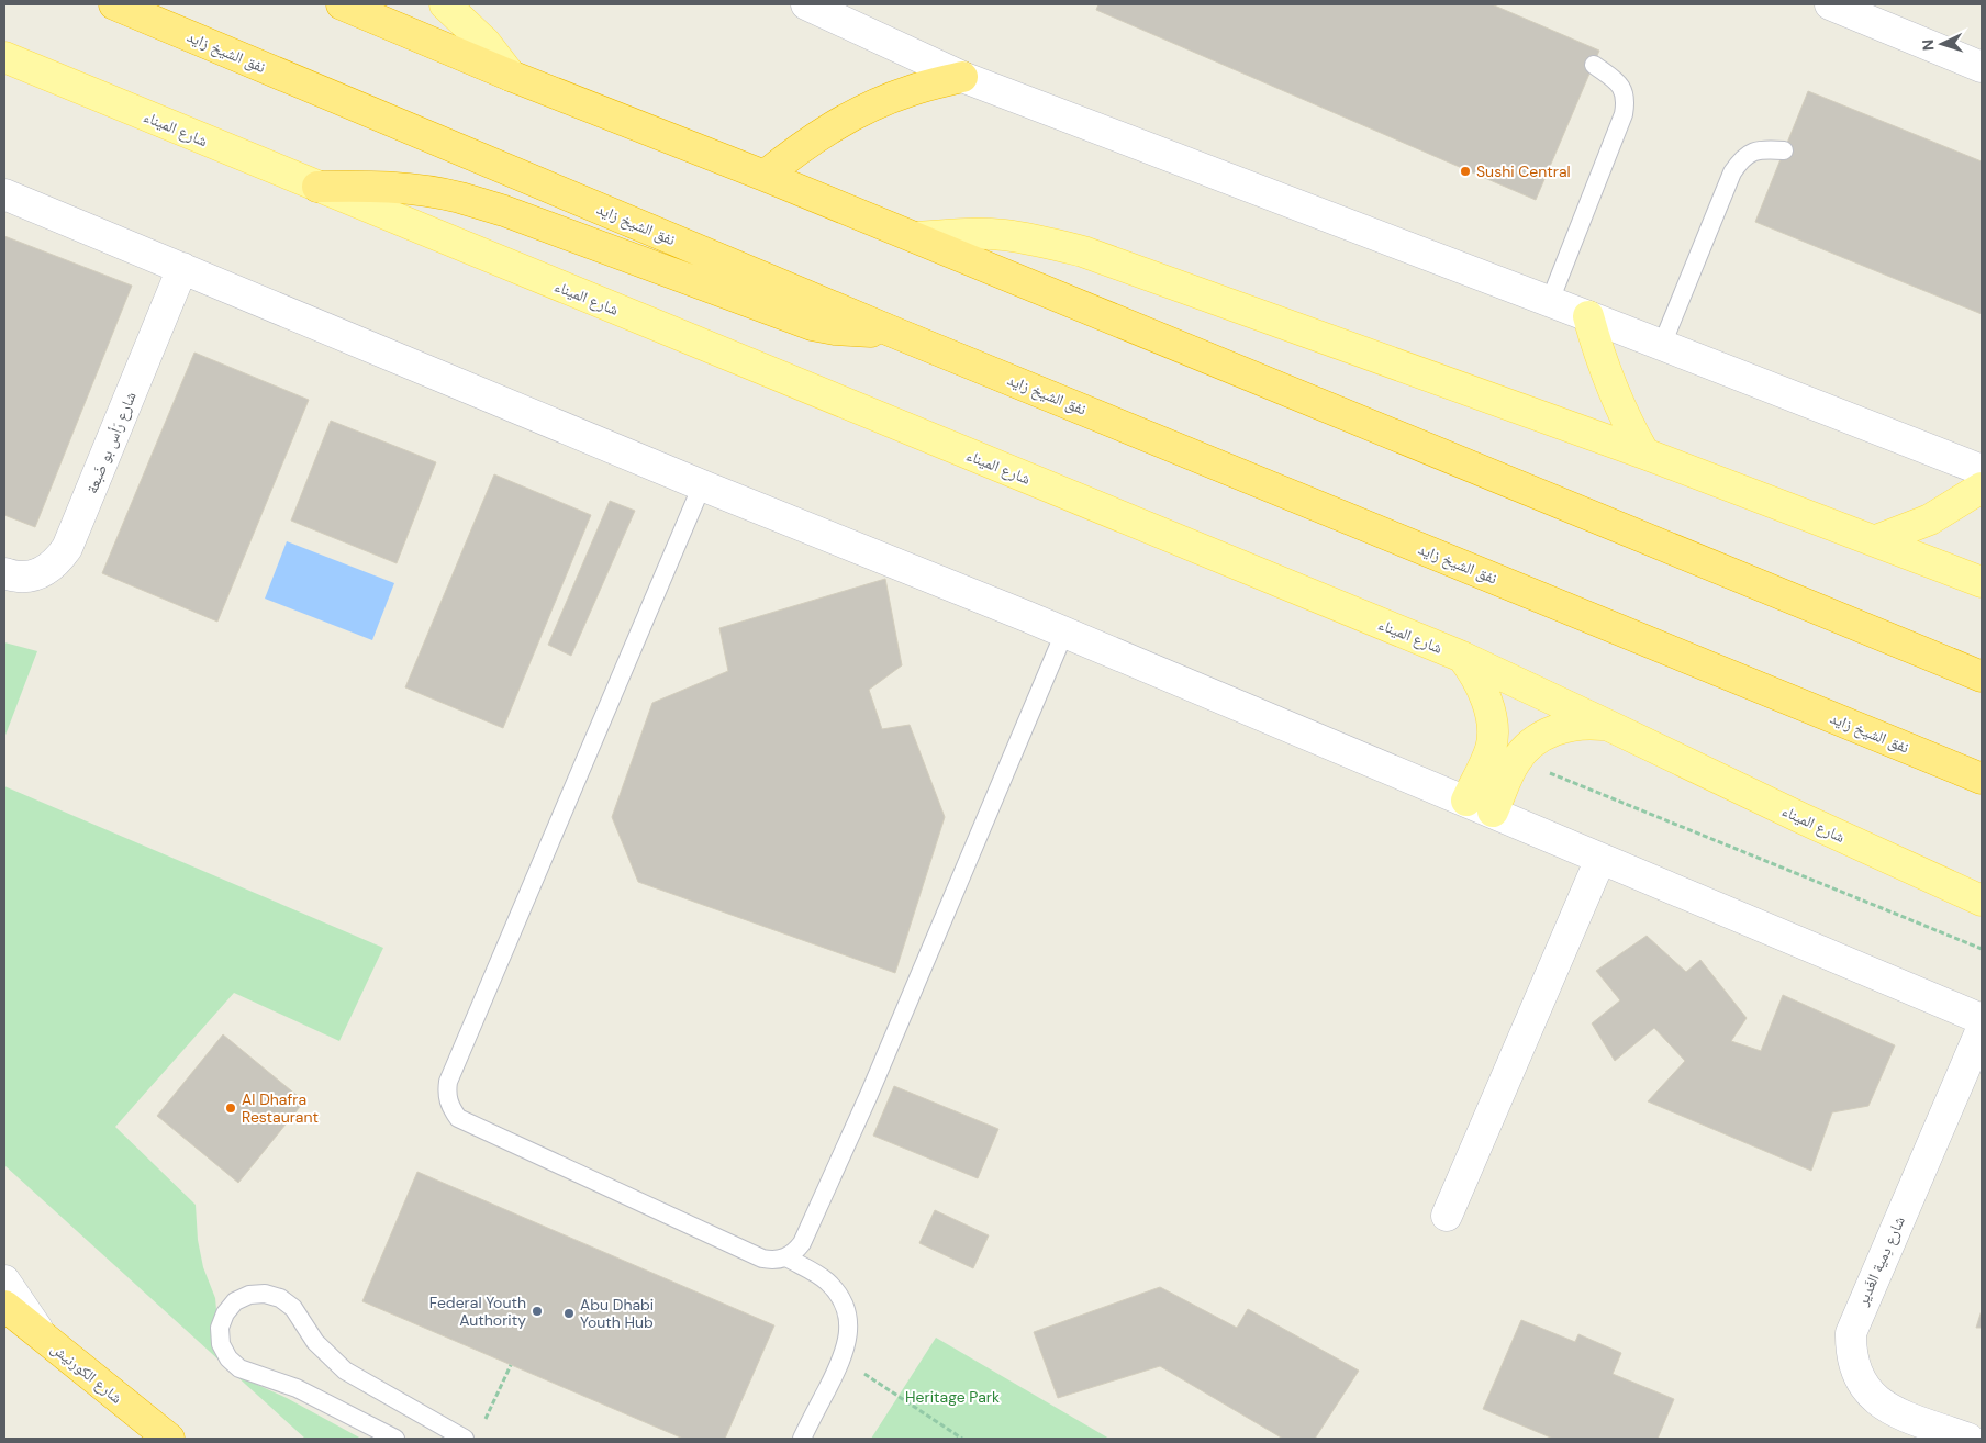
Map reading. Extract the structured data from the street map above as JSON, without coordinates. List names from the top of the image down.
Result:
{
  "streets": {
    "highway": ["نفق الشيخ زايد", "شارع الكورنيش"],
    "main road": ["شارع الميناء"],
    "street": ["شارع رَأس بو ضَبعة", "شارع دِمية الغَدير"]
  },
  "parks": ["Heritage Park"],
  "places": [
    "Sushi Central",
    "Al Dhafra Restaurant",
    "Federal Youth Authority",
    "Abu Dhabi Youth Hub"
  ],
  "north": "left"
}
